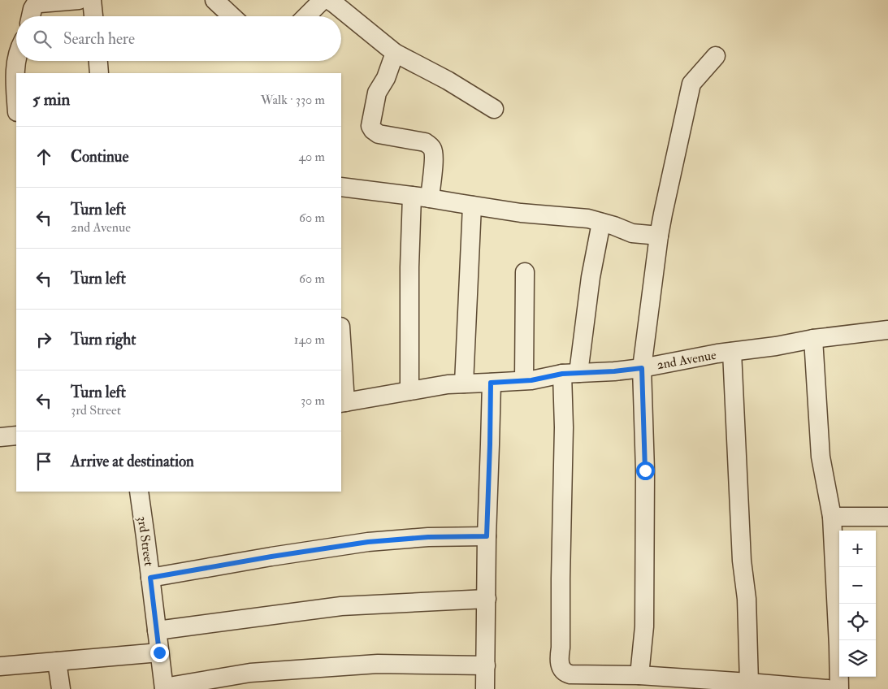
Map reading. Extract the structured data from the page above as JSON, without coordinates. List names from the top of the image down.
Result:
{
  "streets": {
    "street": ["2nd Avenue", "3rd Street"]
  },
  "page": {
    "search": "Search here",
    "heading": ["5 min", "Walk · 330 m"],
    "list": [
      ["Continue", "40 m"],
      ["Turn left", "2nd Avenue", "60 m"],
      ["Turn left", "60 m"],
      ["Turn right", "140 m"],
      ["Turn left", "3rd Street", "30 m"],
      "Arrive at destination"
    ],
    "map_buttons": ["+", "−"]
  }
}
